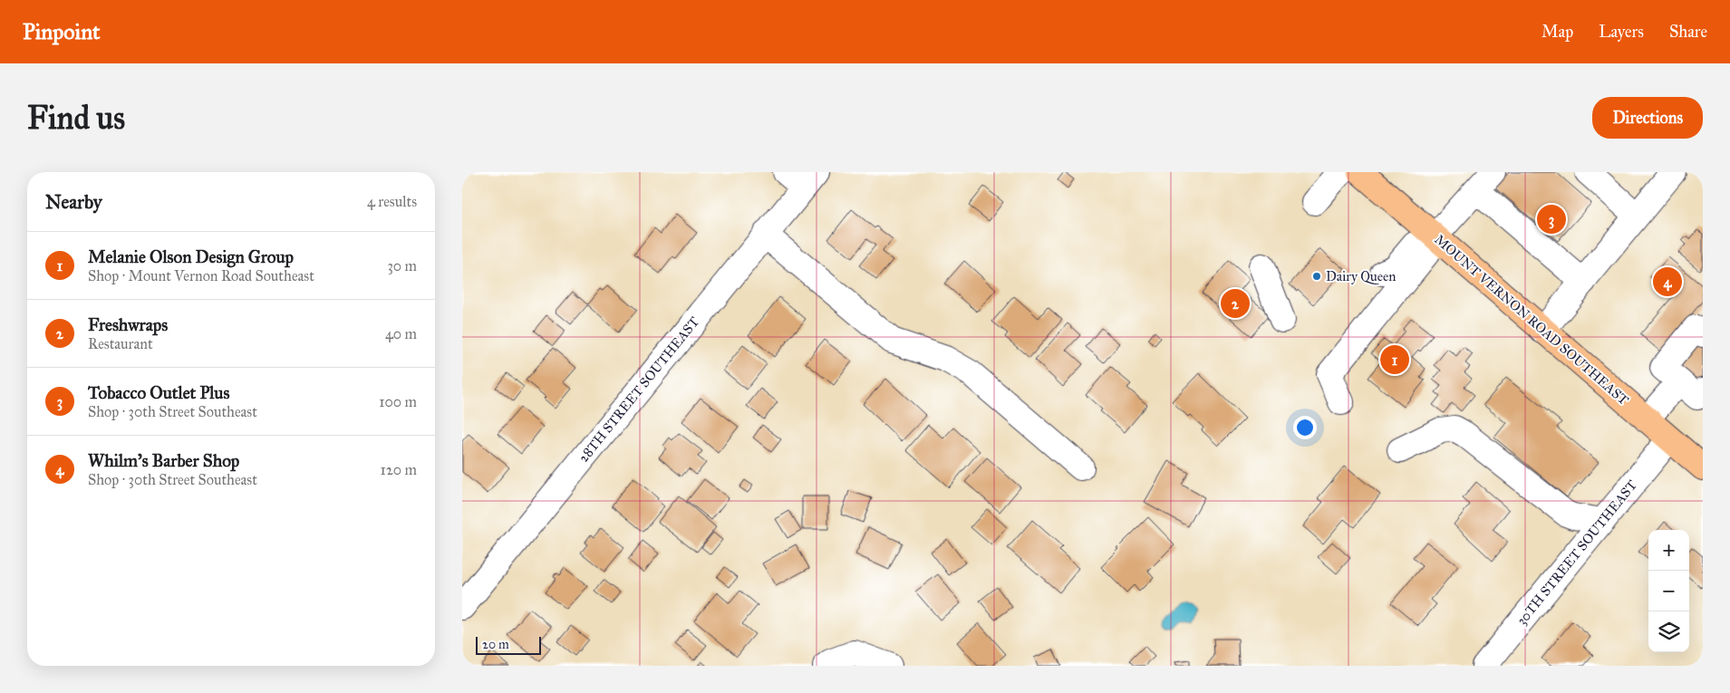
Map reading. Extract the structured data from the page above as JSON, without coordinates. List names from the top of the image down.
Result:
{
  "streets": {
    "main road": ["MOUNT VERNON ROAD SOUTHEAST"],
    "street": ["28TH STREET SOUTHEAST", "30TH STREET SOUTHEAST"]
  },
  "crossings": [
    ["MOUNT VERNON ROAD SOUTHEAST", "30TH STREET SOUTHEAST"]
  ],
  "places": ["Dairy Queen"],
  "scale_bar": "20 m",
  "page": {
    "header": "Pinpoint",
    "nav": ["Map", "Layers", "Share"],
    "buttons": "Directions",
    "title": "Find us",
    "heading": ["Nearby", "4 results"],
    "pins": [
      "3",
      "4",
      "2",
      "1"
    ],
    "list": [
      {
        "mark": "1",
        "name": "Melanie Olson Design Group",
        "note": "Shop · Mount Vernon Road Southeast",
        "value": "30 m"
      },
      {
        "mark": "2",
        "name": "Freshwraps",
        "note": "Restaurant",
        "value": "40 m"
      },
      {
        "mark": "3",
        "name": "Tobacco Outlet Plus",
        "note": "Shop · 30th Street Southeast",
        "value": "100 m"
      },
      {
        "mark": "4",
        "name": "Whilm's Barber Shop",
        "note": "Shop · 30th Street Southeast",
        "value": "120 m"
      }
    ],
    "map_buttons": ["+", "−"],
    "scale": "20 m"
  }
}
